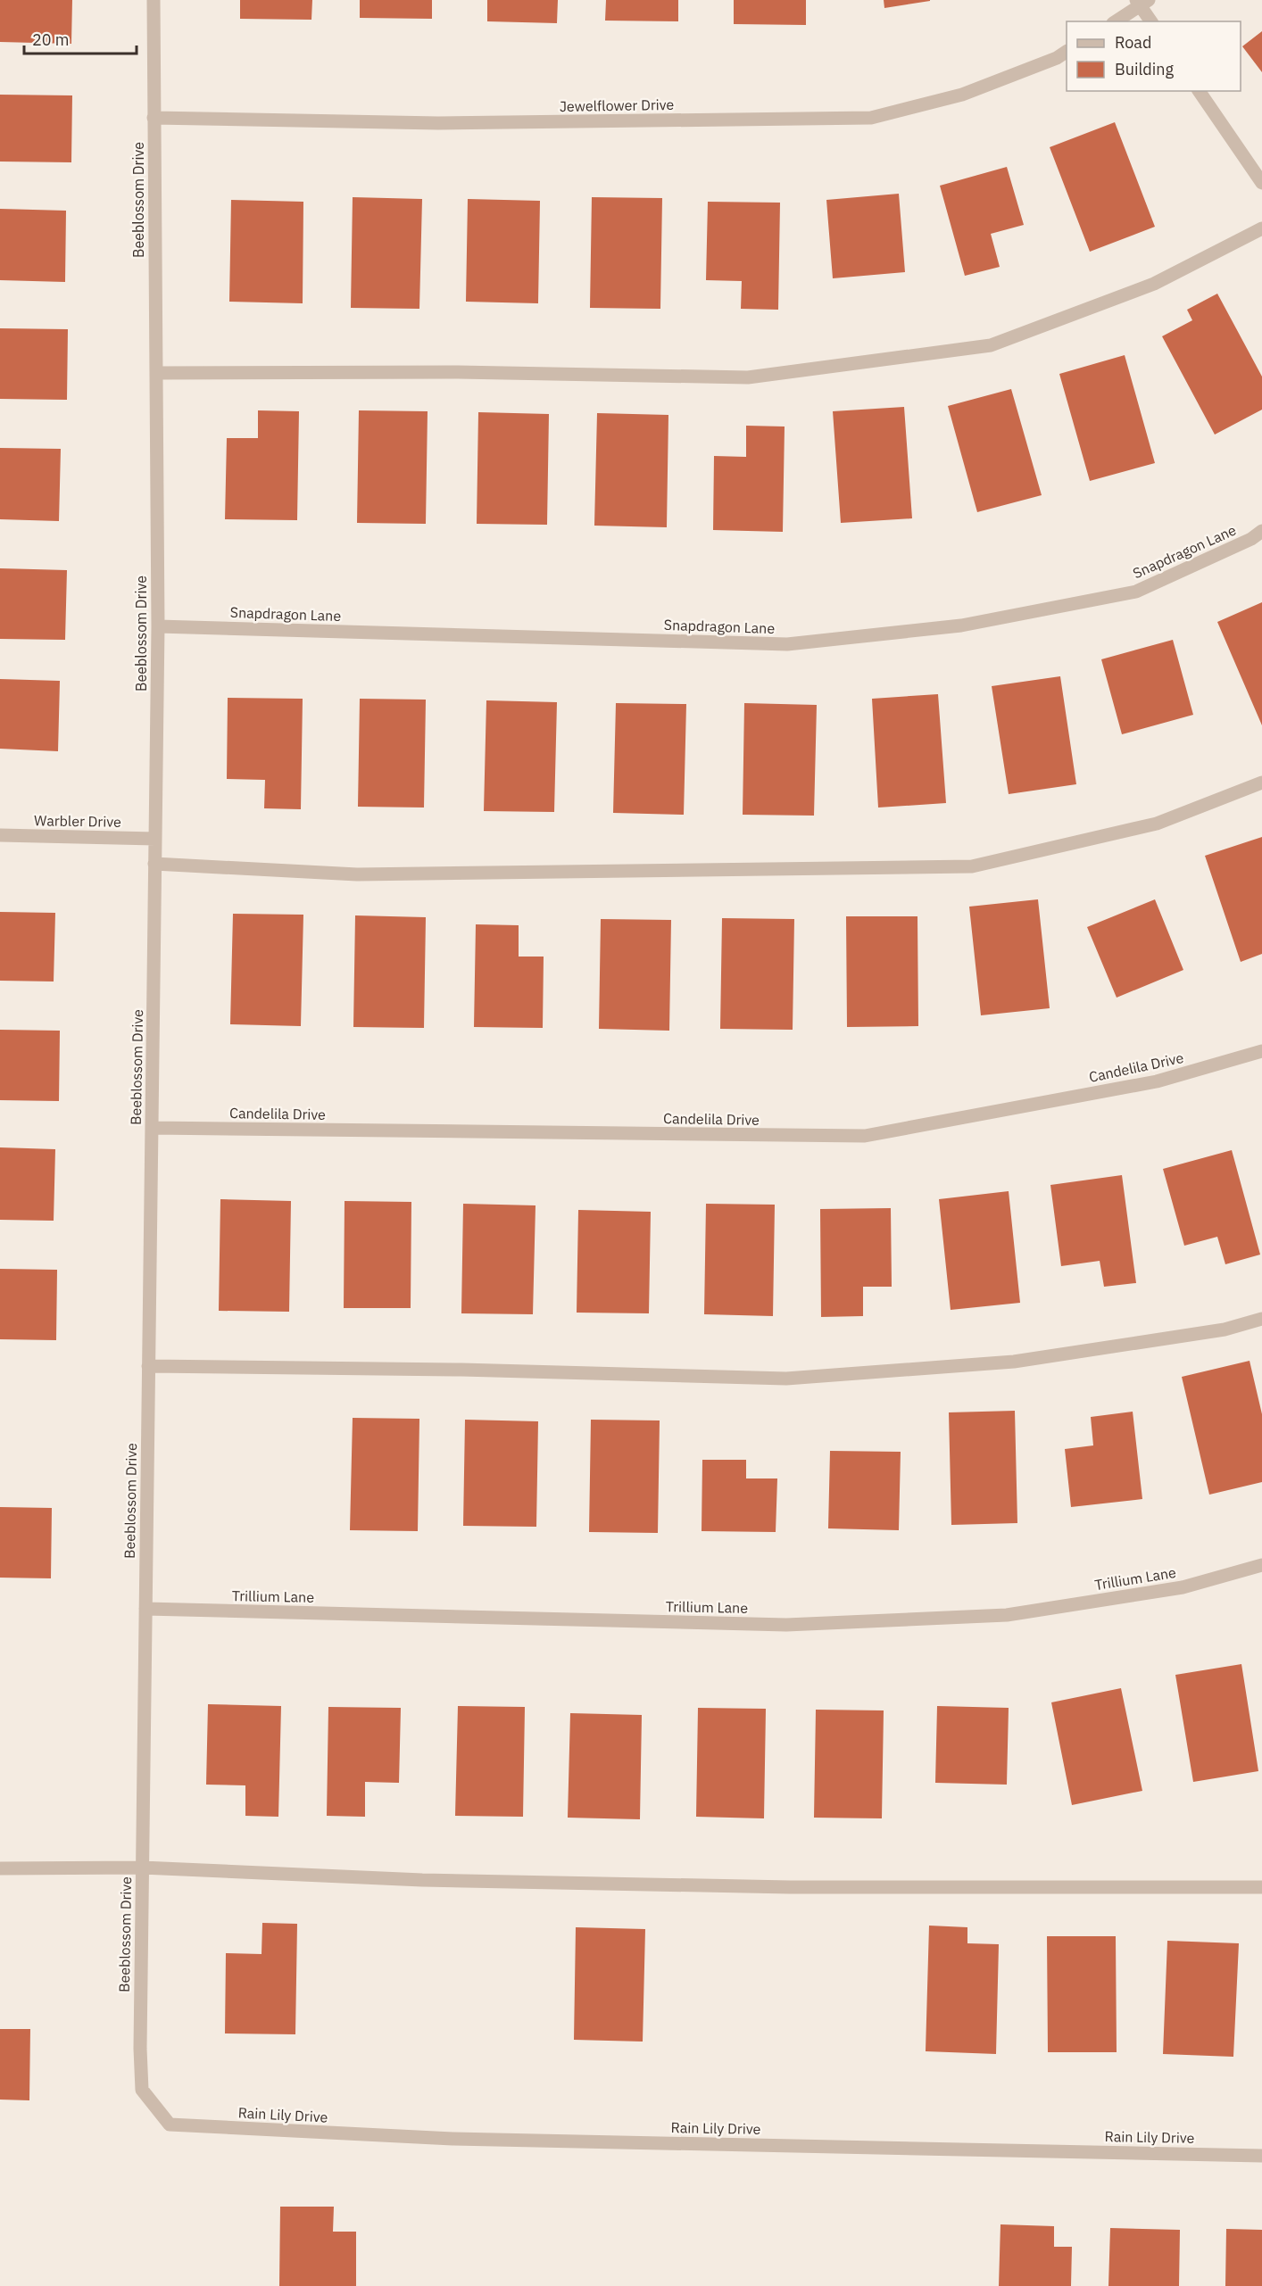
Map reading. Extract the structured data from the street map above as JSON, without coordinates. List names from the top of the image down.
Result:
{
  "streets": {
    "street": [
      "Jewelflower Drive",
      "Beeblossom Drive",
      "Snapdragon Lane",
      "Warbler Drive",
      "Candelila Drive",
      "Trillium Lane",
      "Rain Lily Drive"
    ]
  },
  "crossings": [
    ["Jewelflower Drive", "Beeblossom Drive"],
    ["Beeblossom Drive", "Snapdragon Lane"],
    ["Beeblossom Drive", "Warbler Drive"],
    ["Beeblossom Drive", "Candelila Drive"],
    ["Beeblossom Drive", "Trillium Lane"],
    ["Beeblossom Drive", "Rain Lily Drive"]
  ],
  "legend": ["Road", "Building"],
  "scale_bar": "20 m"
}
